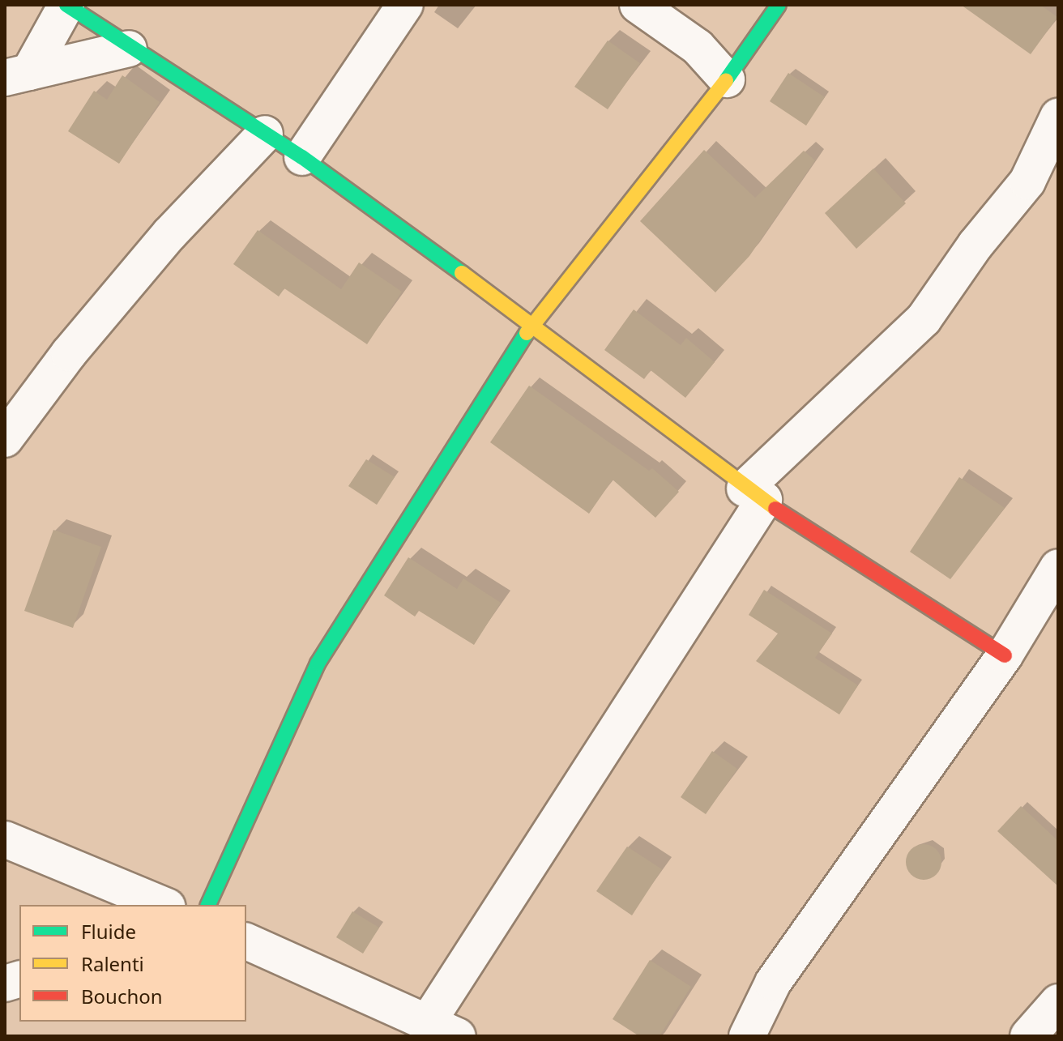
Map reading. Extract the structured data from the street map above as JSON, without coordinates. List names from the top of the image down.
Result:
{
  "legend": ["Fluide", "Ralenti", "Bouchon"]
}
